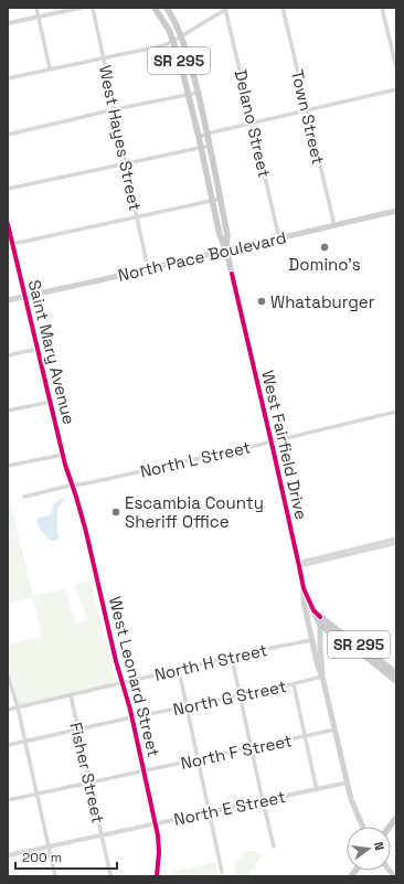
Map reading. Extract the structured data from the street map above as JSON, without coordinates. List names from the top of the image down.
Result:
{
  "streets": {
    "main road": ["SR 295", "North Pace Boulevard", "West Fairfield Drive"],
    "street": [
      "Town Street",
      "Delano Street",
      "West Hayes Street",
      "Saint Mary Avenue",
      "North L Street",
      "North H Street",
      "West Leonard Street",
      "North G Street",
      "North F Street",
      "Fisher Street",
      "North E Street"
    ]
  },
  "crossings": [
    ["SR 295", "West Fairfield Drive"],
    ["Town Street", "North Pace Boulevard"],
    ["Delano Street", "North Pace Boulevard"],
    ["West Hayes Street", "North Pace Boulevard"],
    ["North Pace Boulevard", "Saint Mary Avenue"],
    ["North Pace Boulevard", "West Fairfield Drive"],
    ["Saint Mary Avenue", "North L Street"],
    ["Saint Mary Avenue", "West Leonard Street"],
    ["West Fairfield Drive", "North L Street"],
    ["North L Street", "West Leonard Street"],
    ["North H Street", "West Leonard Street"],
    ["North H Street", "Fisher Street"],
    ["West Leonard Street", "North G Street"],
    ["West Leonard Street", "North F Street"],
    ["West Leonard Street", "North E Street"],
    ["North G Street", "Fisher Street"],
    ["North F Street", "Fisher Street"],
    ["Fisher Street", "North E Street"]
  ],
  "places": ["Domino's", "Whataburger", "Escambia County Sheriff Office"],
  "scale_bar": "200 m",
  "north": "right"
}
